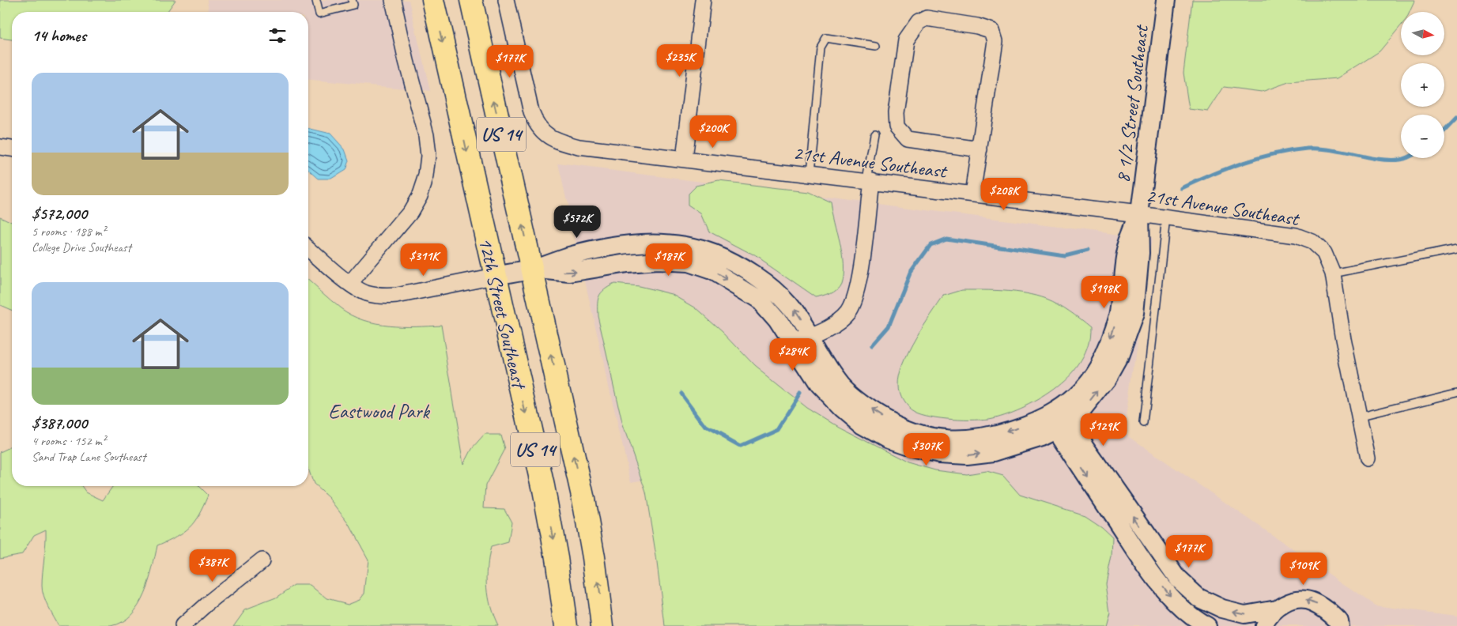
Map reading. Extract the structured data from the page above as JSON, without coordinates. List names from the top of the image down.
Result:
{
  "streets": {
    "main road": ["US 14", "12th Street Southeast"],
    "street": ["8 1/2 Street Southeast", "21st Avenue Southeast"]
  },
  "crossings": [
    ["8 1/2 Street Southeast", "21st Avenue Southeast"]
  ],
  "parks": ["Eastwood Park"],
  "north": "right",
  "page": {
    "map_buttons": ["+", "−"],
    "heading": "14 homes",
    "price": [
      "$235K",
      "$177K",
      "$200K",
      "$208K",
      "$572K",
      "$311K",
      "$187K",
      "$198K",
      "$284K",
      "$129K",
      "$307K",
      "$177K",
      "$387K",
      "$109K"
    ],
    "list": [
      {
        "name": "$572,000",
        "note": "5 rooms · 188 m² · College Drive Southeast"
      },
      {
        "name": "$387,000",
        "note": "4 rooms · 152 m² · Sand Trap Lane Southeast"
      }
    ]
  }
}
